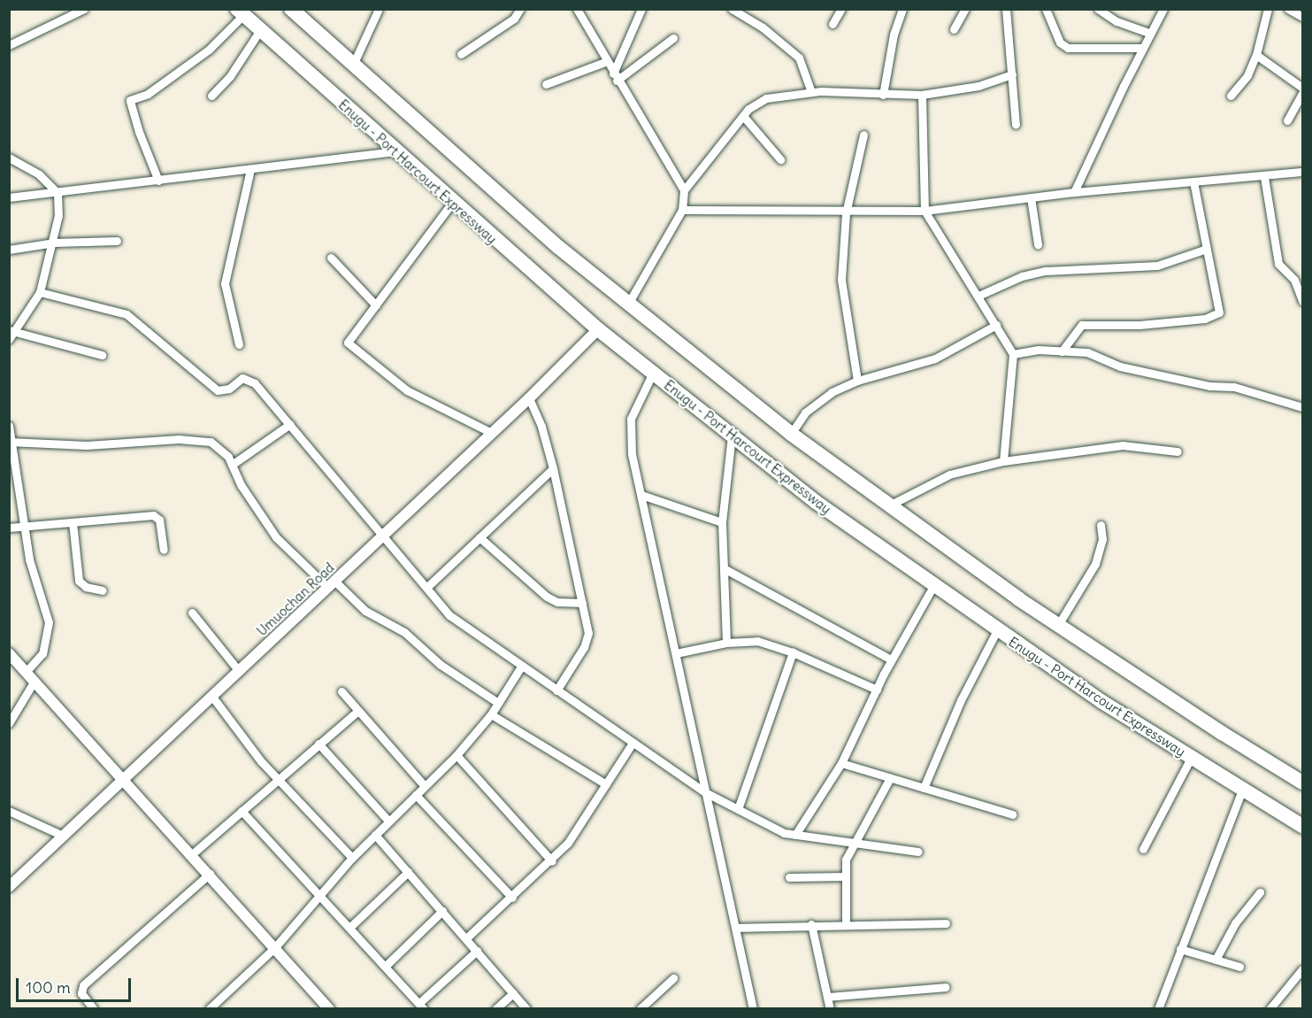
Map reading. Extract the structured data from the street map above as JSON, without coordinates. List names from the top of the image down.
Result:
{
  "streets": {
    "highway": ["Enugu - Port Harcourt Expressway"],
    "street": ["Umuochan Road"]
  },
  "crossings": [
    ["Enugu - Port Harcourt Expressway", "Umuochan Road"]
  ],
  "scale_bar": "100 m"
}
